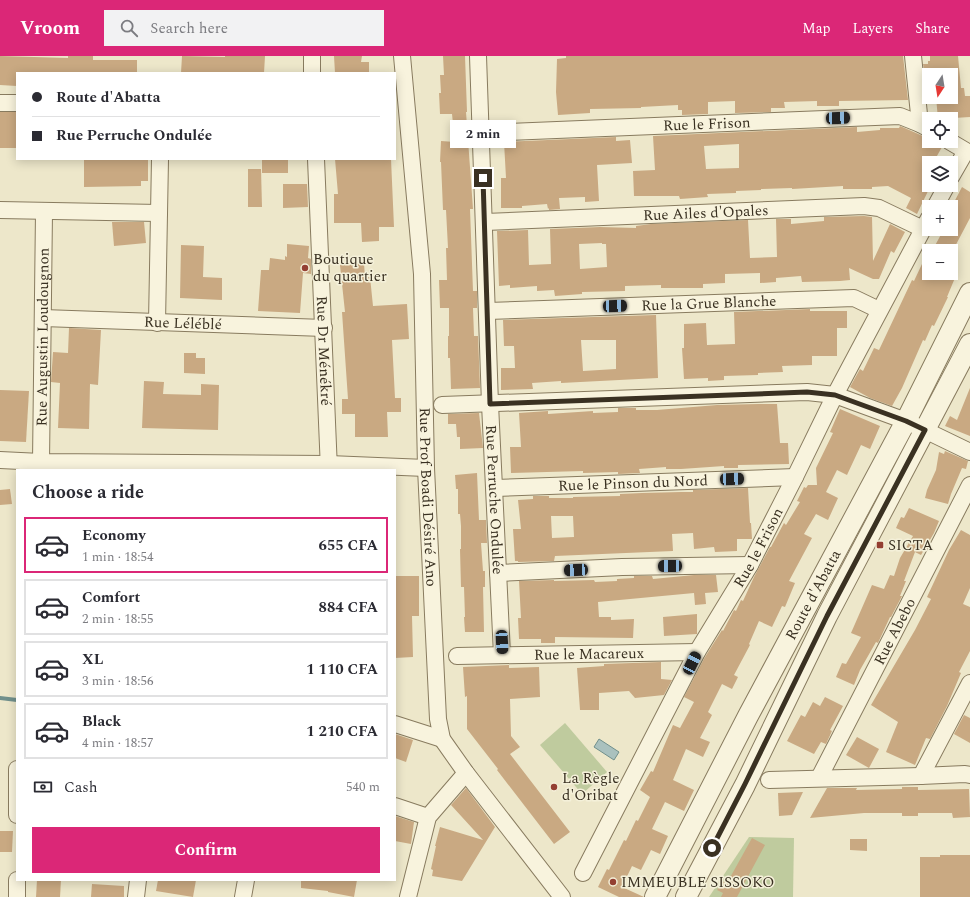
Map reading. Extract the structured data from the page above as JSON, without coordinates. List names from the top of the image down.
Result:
{
  "streets": {
    "street": [
      "Rue le Frison",
      "Rue Ailes d'Opales",
      "Rue la Grue Blanche",
      "Rue Léléblé",
      "Rue Augustin Loudougnon",
      "Rue Dr Ménékré",
      "Rue le Pinson du Nord",
      "Rue Prof Boadi Désiré Ano",
      "Rue Perruche Ondulée",
      "Route d'Abatta",
      "Rue Abebo",
      "Rue le Macareux"
    ]
  },
  "crossings": [
    ["Rue le Frison", "Rue la Grue Blanche"],
    ["Rue le Frison", "Rue le Pinson du Nord"],
    ["Rue le Frison", "Rue Perruche Ondulée"],
    ["Rue le Frison", "Rue le Macareux"],
    ["Rue Ailes d'Opales", "Rue Perruche Ondulée"],
    ["Rue la Grue Blanche", "Rue Perruche Ondulée"],
    ["Rue Léléblé", "Rue Augustin Loudougnon"],
    ["Rue Léléblé", "Rue Dr Ménékré"],
    ["Rue le Pinson du Nord", "Rue Perruche Ondulée"],
    ["Rue Perruche Ondulée", "Rue le Macareux"]
  ],
  "places": {
    "other": ["Boutique du quartier", "La Règle d'Oribat", "IMMEUBLE SISSOKO"],
    "transit": ["SICTA"]
  },
  "north": "bottom",
  "page": {
    "header": "Vroom",
    "search": "Search here",
    "nav": ["Map", "Layers", "Share"],
    "map_buttons": ["+", "−"],
    "banner": ["Route d'Abatta", "Rue Perruche Ondulée"],
    "bubble": "2 min",
    "heading": "Choose a ride",
    "list": [
      {
        "name": "Economy",
        "note": "1 min · 18:54",
        "value": "655 CFA"
      },
      {
        "name": "Comfort",
        "note": "2 min · 18:55",
        "value": "884 CFA"
      },
      {
        "name": "XL",
        "note": "3 min · 18:56",
        "value": "1 110 CFA"
      },
      {
        "name": "Black",
        "note": "4 min · 18:57",
        "value": "1 210 CFA"
      }
    ],
    "pay": ["Cash", "540 m"],
    "buttons": "Confirm"
  }
}
